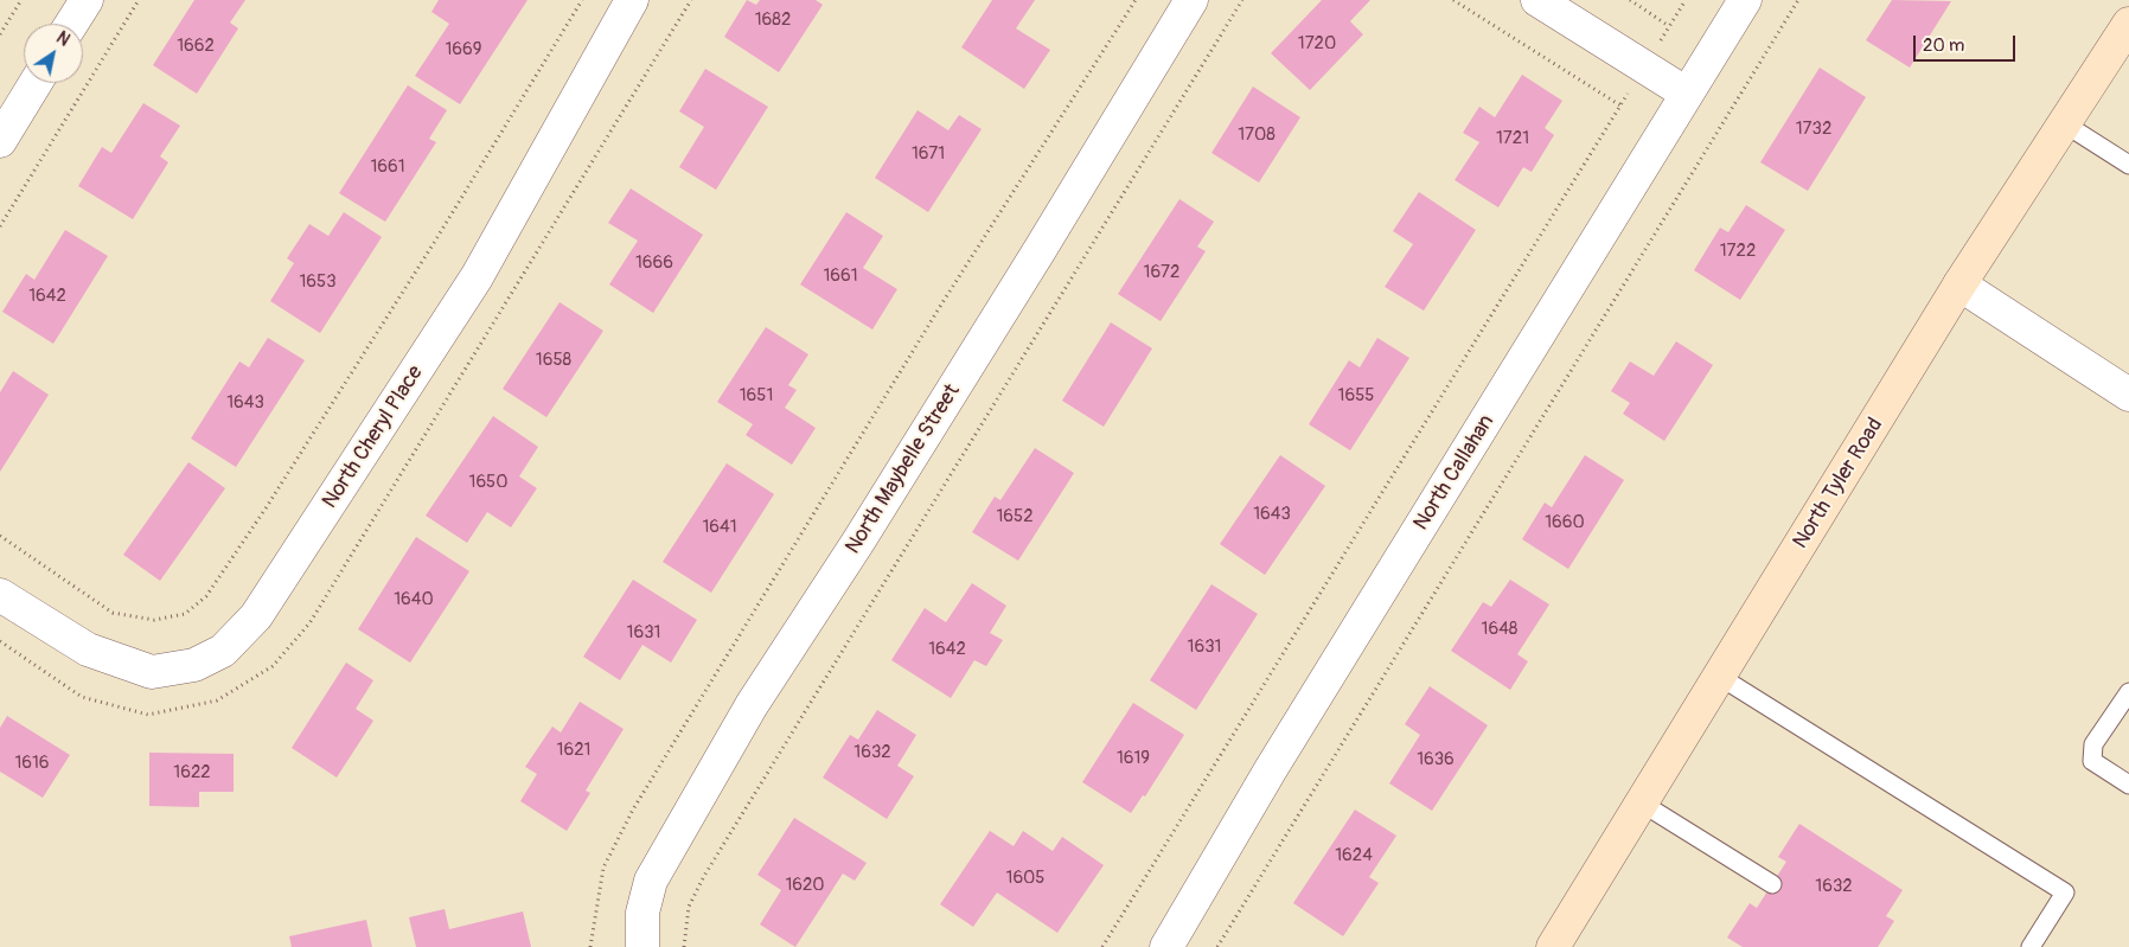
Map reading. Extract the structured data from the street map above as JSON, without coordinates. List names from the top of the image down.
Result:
{
  "streets": {
    "main road": ["North Tyler Road"],
    "street": ["North Cheryl Place", "North Maybelle Street", "North Callahan"]
  },
  "house_numbers": [
    "1682",
    "1720",
    "1662",
    "1669",
    "1732",
    "1708",
    "1721",
    "1671",
    "1661",
    "1722",
    "1666",
    "1672",
    "1661",
    "1653",
    "1642",
    "1658",
    "1651",
    "1655",
    "1643",
    "1650",
    "1643",
    "1652",
    "1660",
    "1641",
    "1640",
    "1648",
    "1631",
    "1631",
    "1642",
    "1621",
    "1632",
    "1619",
    "1636",
    "1616",
    "1622",
    "1624",
    "1605",
    "1620",
    "1632"
  ],
  "scale_bar": "20 m",
  "north": "top right"
}
